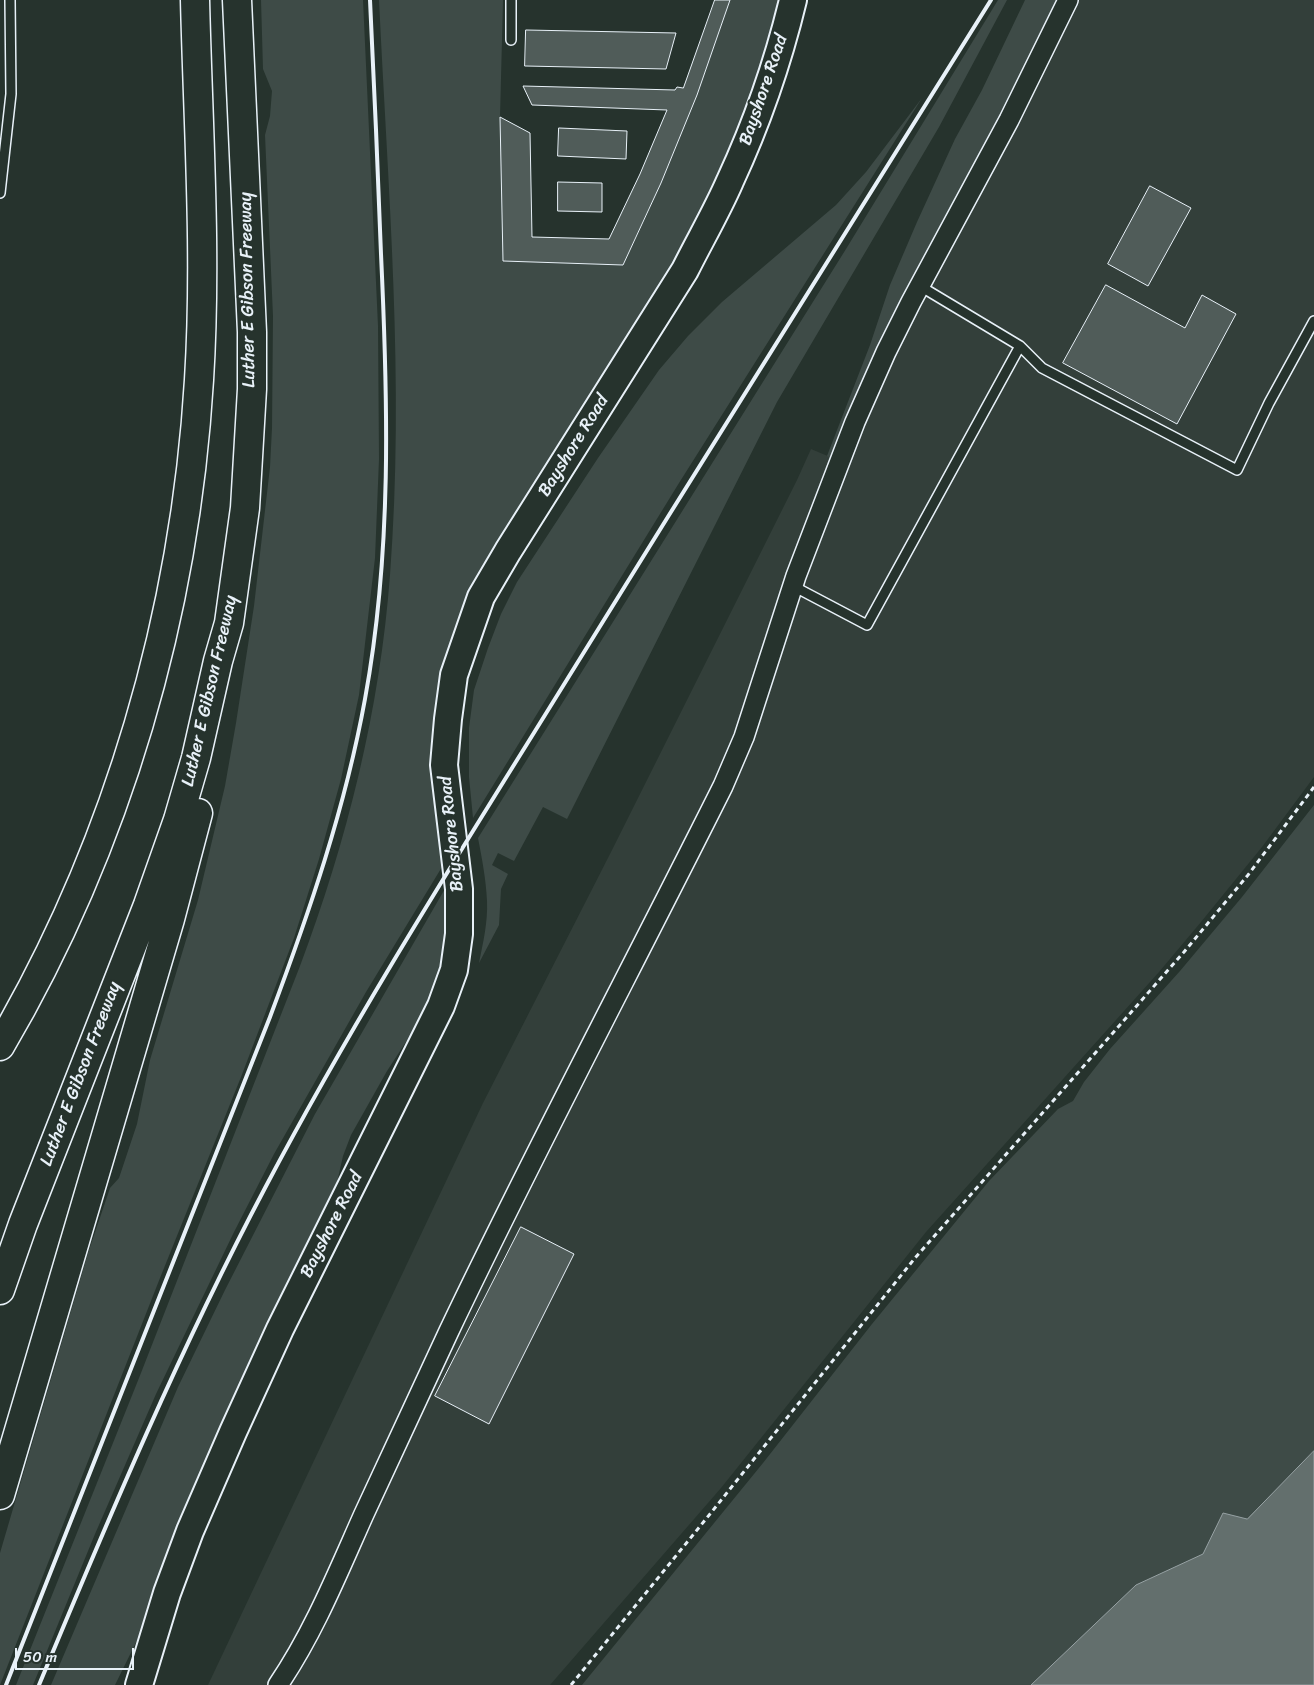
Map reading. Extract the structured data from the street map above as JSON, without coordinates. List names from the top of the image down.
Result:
{
  "streets": {
    "highway": ["Luther E Gibson Freeway"],
    "street": ["Bayshore Road"]
  },
  "scale_bar": "50 m"
}
